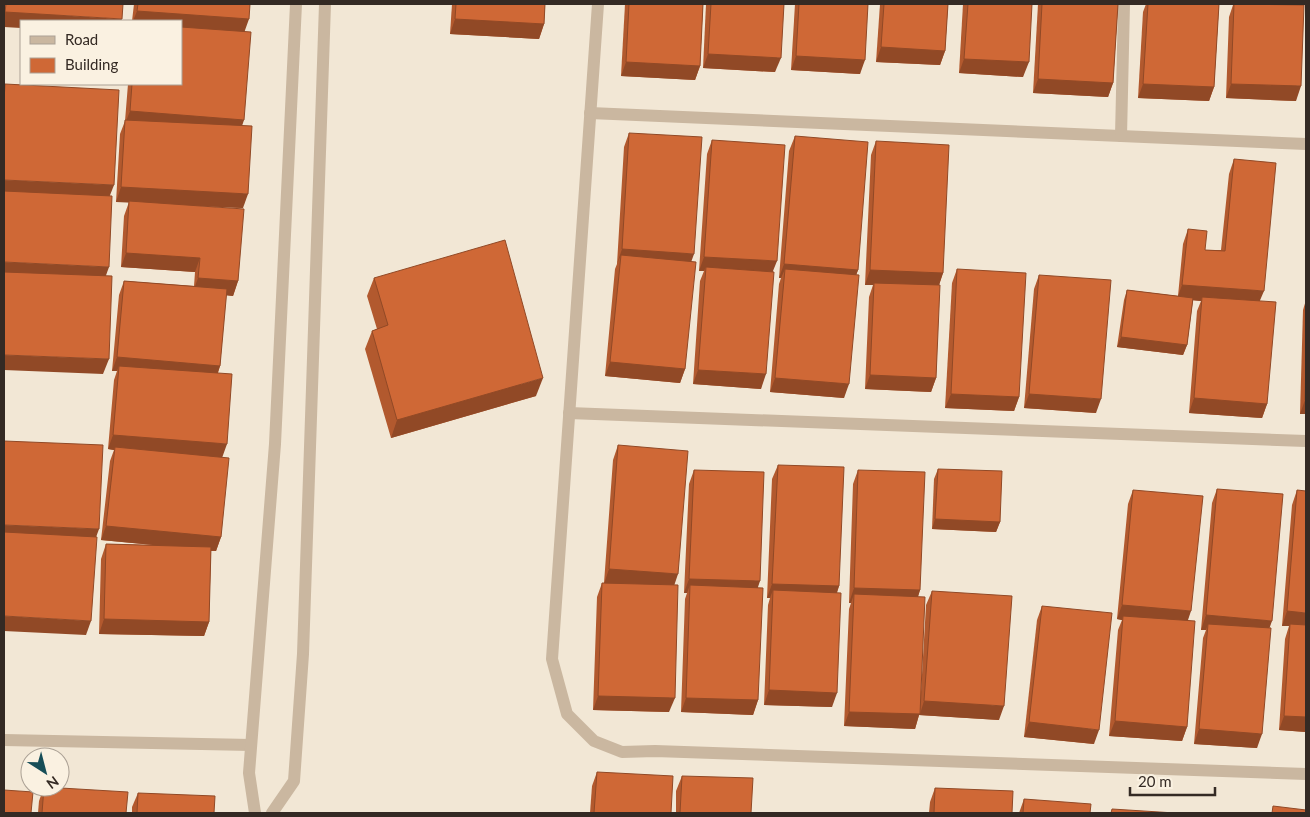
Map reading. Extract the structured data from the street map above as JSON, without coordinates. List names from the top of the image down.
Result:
{
  "legend": ["Road", "Building"],
  "scale_bar": "20 m",
  "north": "bottom right"
}
